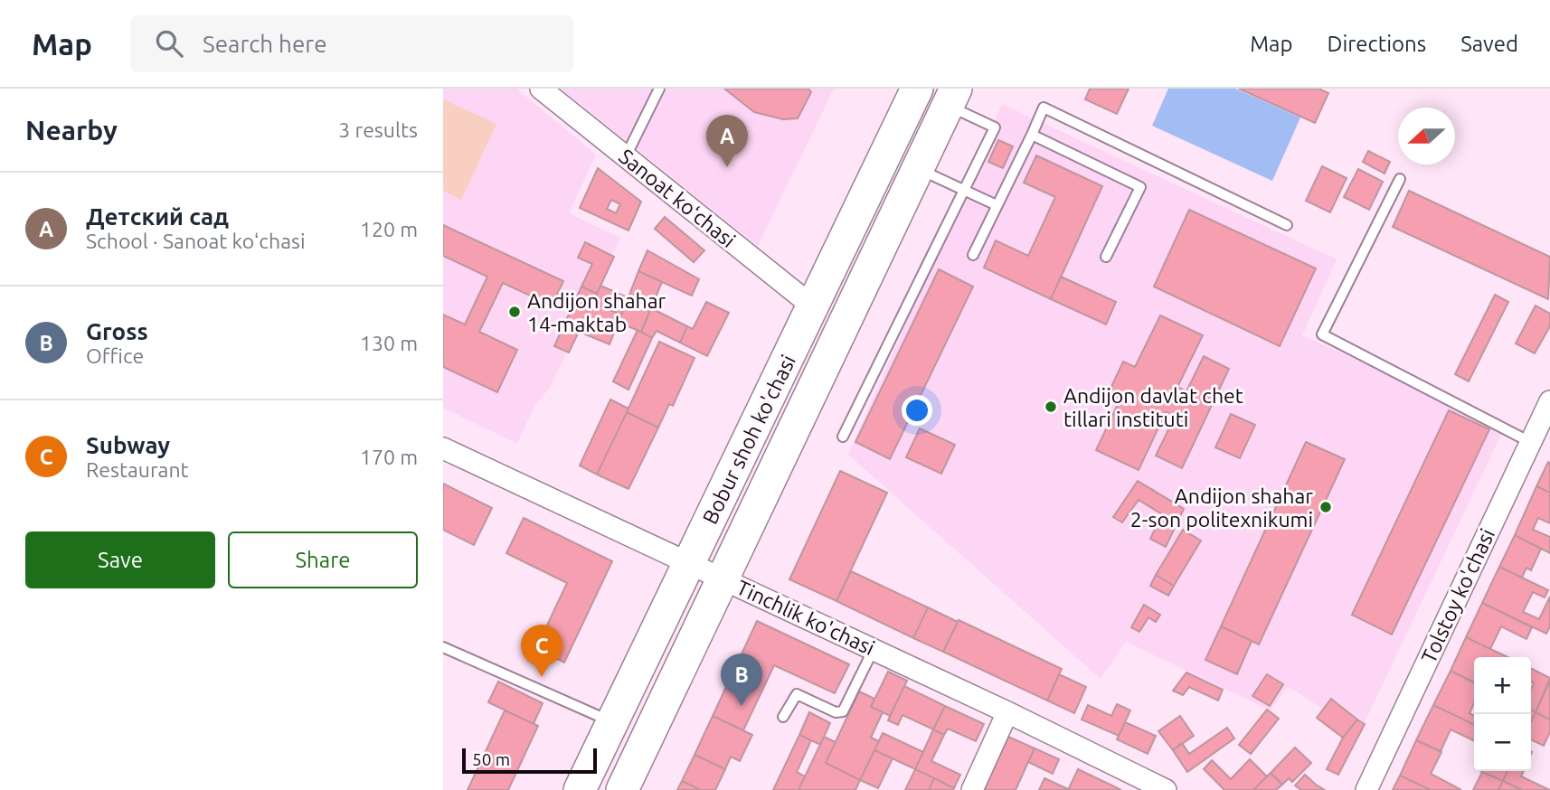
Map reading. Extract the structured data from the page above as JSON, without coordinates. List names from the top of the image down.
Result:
{
  "streets": {
    "main road": ["Bobur shoh ko'chasi"],
    "street": ["Sanoat koʻchasi", "Tolstoy ko'chasi", "Tinchlik ko'chasi"]
  },
  "crossings": [
    ["Sanoat koʻchasi", "Bobur shoh ko'chasi"],
    ["Bobur shoh ko'chasi", "Tinchlik ko'chasi"]
  ],
  "places": ["Andijon shahar 14-maktab", "Andijon davlat chet tillari instituti", "Andijon shahar 2-son politexnikumi"],
  "scale_bar": "50 m",
  "north": "left",
  "page": {
    "header": "Map",
    "search": "Search here",
    "nav": ["Map", "Directions", "Saved"],
    "heading": ["Nearby", "3 results"],
    "pins": ["A", "C", "B"],
    "list": [
      {
        "mark": "A",
        "name": "Детский сад",
        "note": "School · Sanoat koʻchasi",
        "value": "120 m"
      },
      {
        "mark": "B",
        "name": "Gross",
        "note": "Office",
        "value": "130 m"
      },
      {
        "mark": "C",
        "name": "Subway",
        "note": "Restaurant",
        "value": "170 m"
      }
    ],
    "buttons": ["Save", "Share"],
    "map_buttons": ["+", "−"],
    "scale": "50 m"
  }
}
